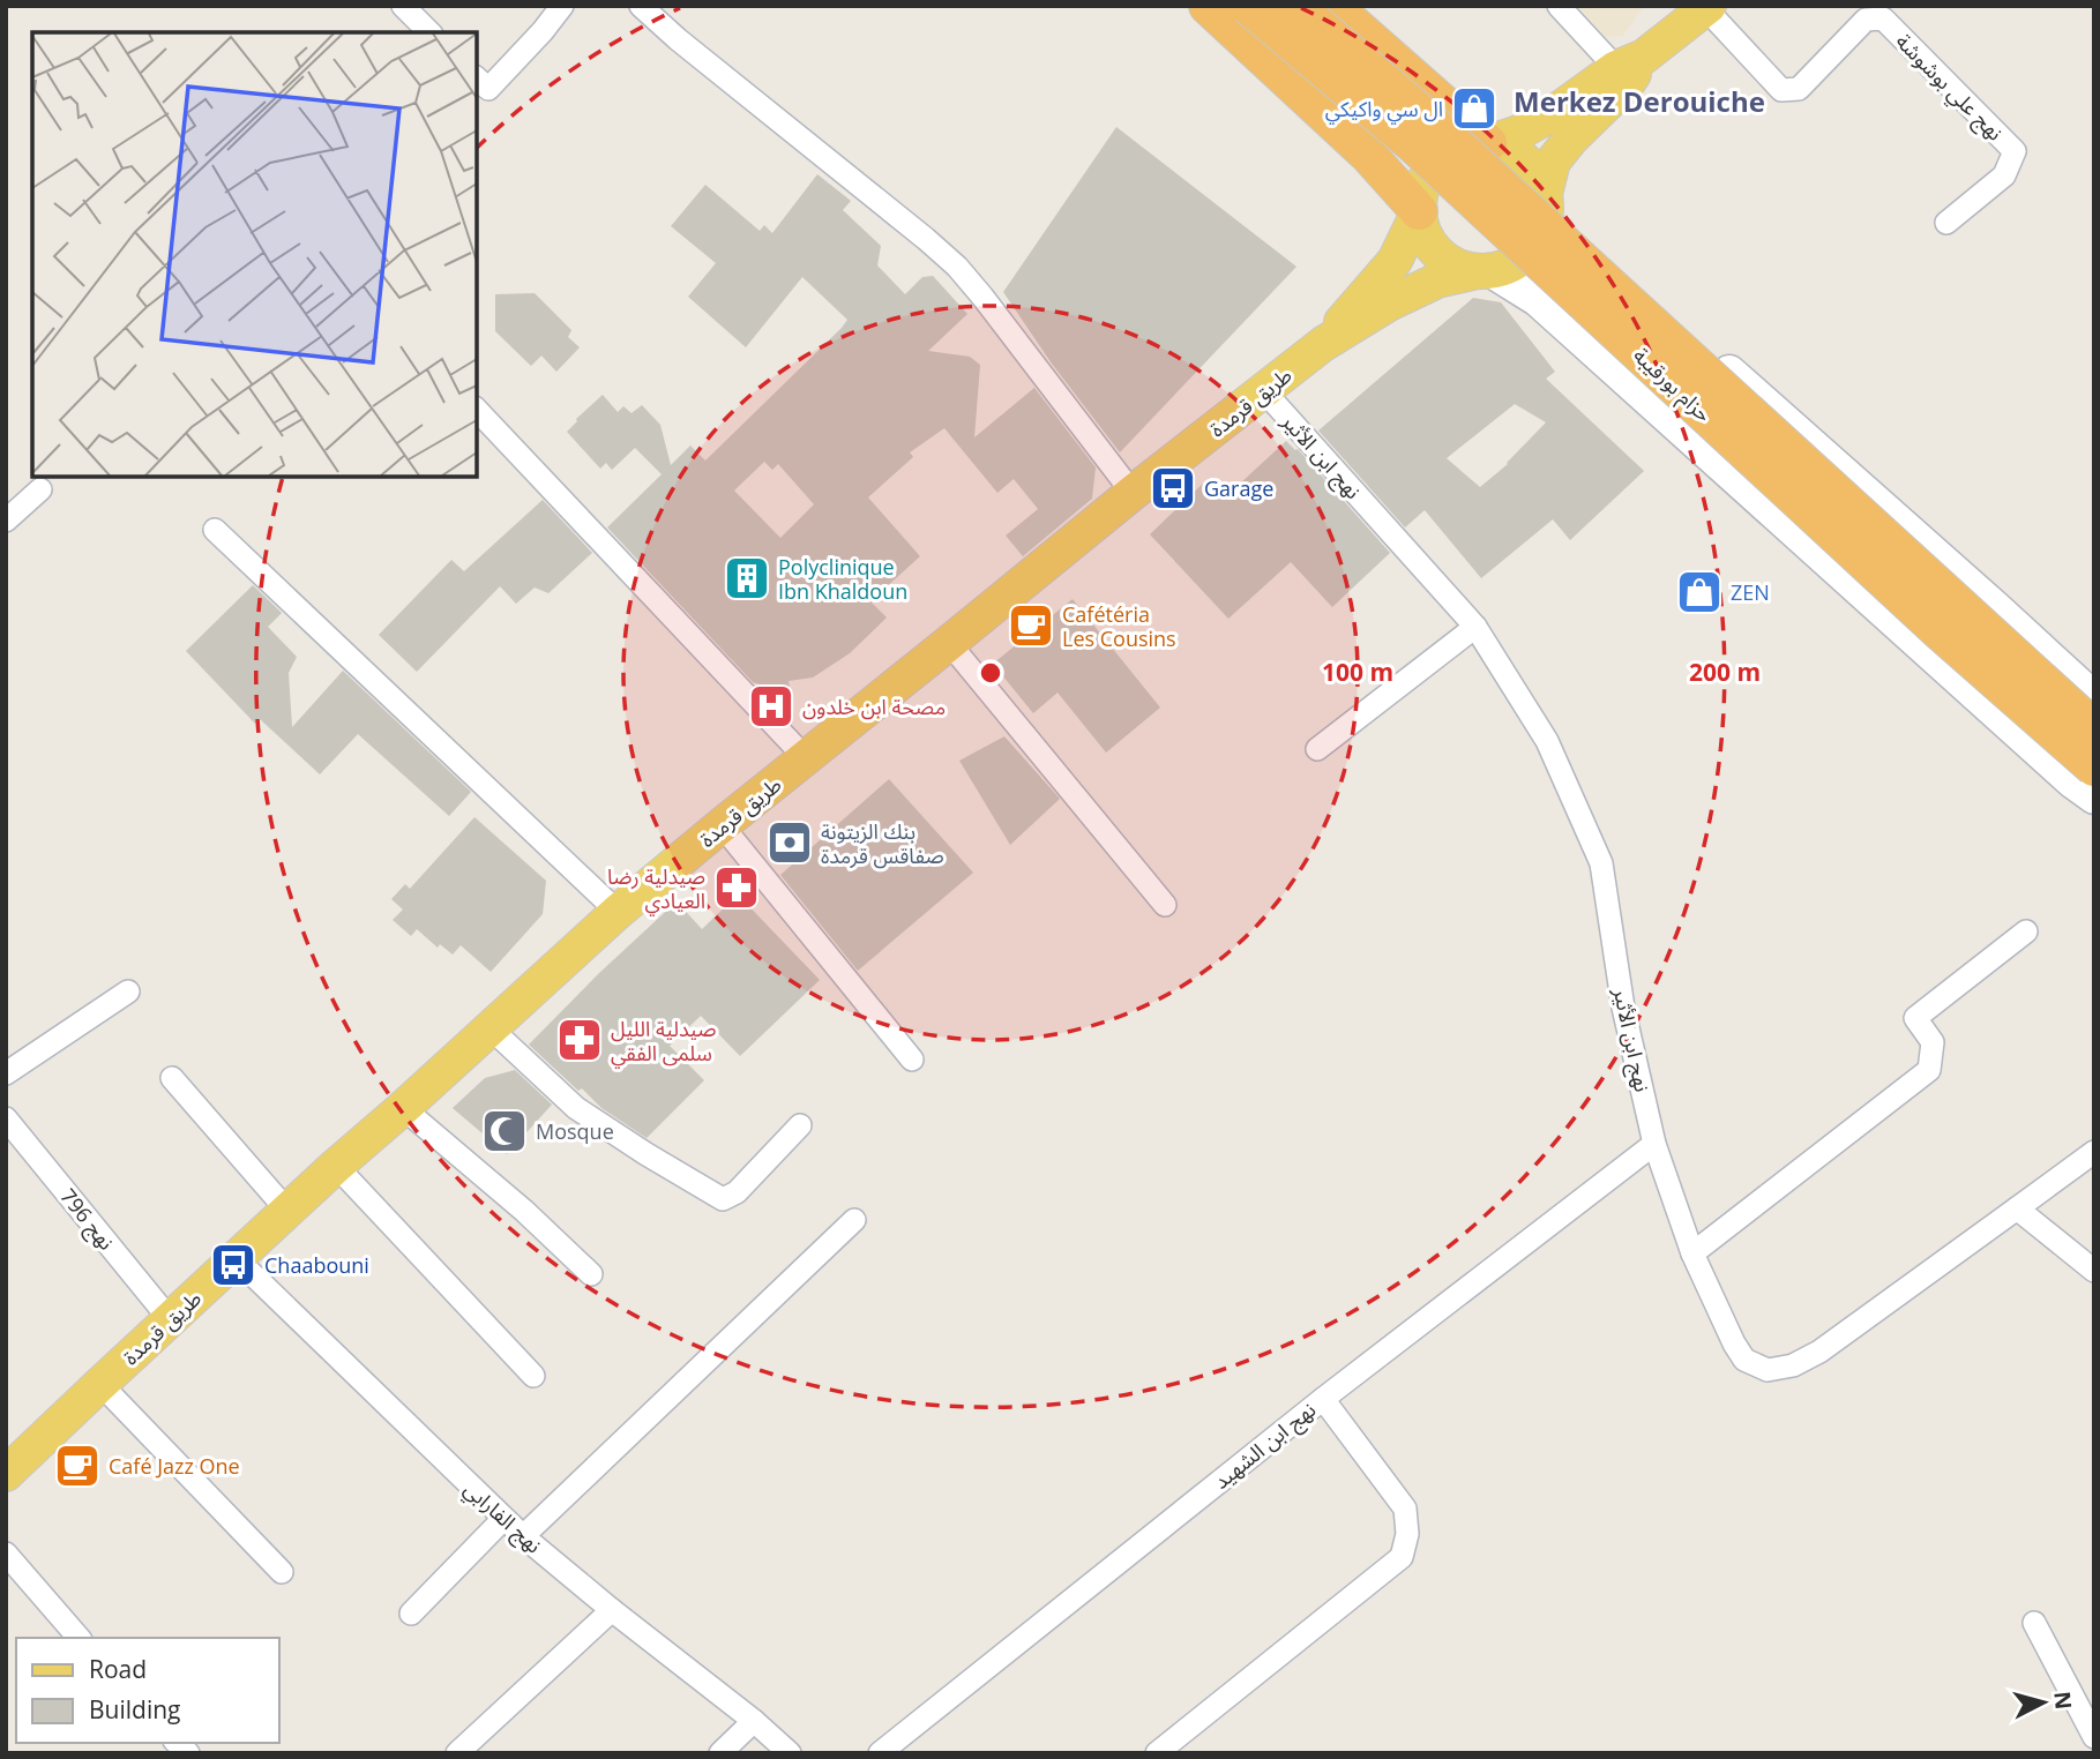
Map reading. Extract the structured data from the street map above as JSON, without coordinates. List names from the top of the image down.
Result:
{
  "streets": {
    "highway": ["حزام بورقيبة"],
    "main road": ["طريق قرمدة"],
    "street": [
      "نهج علي بوشوشة",
      "نهج ابن الأثير",
      "نهج 796",
      "نهج ابن الشهيد",
      "نهج الفارابي"
    ]
  },
  "crossings": [
    ["حزام بورقيبة", "طريق قرمدة"],
    ["طريق قرمدة", "نهج ابن الأثير"],
    ["طريق قرمدة", "نهج 796"],
    ["طريق قرمدة", "نهج الفارابي"],
    ["نهج ابن الأثير", "نهج ابن الشهيد"]
  ],
  "districts": ["Merkez Derouiche"],
  "places": {
    "shop": ["ال سي واكيكي", "ZEN"],
    "bus stop": ["Garage", "Chaabouni"],
    "building": ["Polyclinique Ibn Khaldoun"],
    "cafe": ["Cafétéria Les Cousins", "Café Jazz One"],
    "hospital": ["مصحة ابن خلدون"],
    "bank": ["بنك الزيتونة صفاقس قرمدة"],
    "pharmacy": ["صيدلية رضا العيادي", "صيدلية الليل سلمى الفقي"],
    "mosque": ["Mosque"]
  },
  "legend": ["Road", "Building"],
  "north": "right",
  "rings": ["100 m", "200 m"]
}
